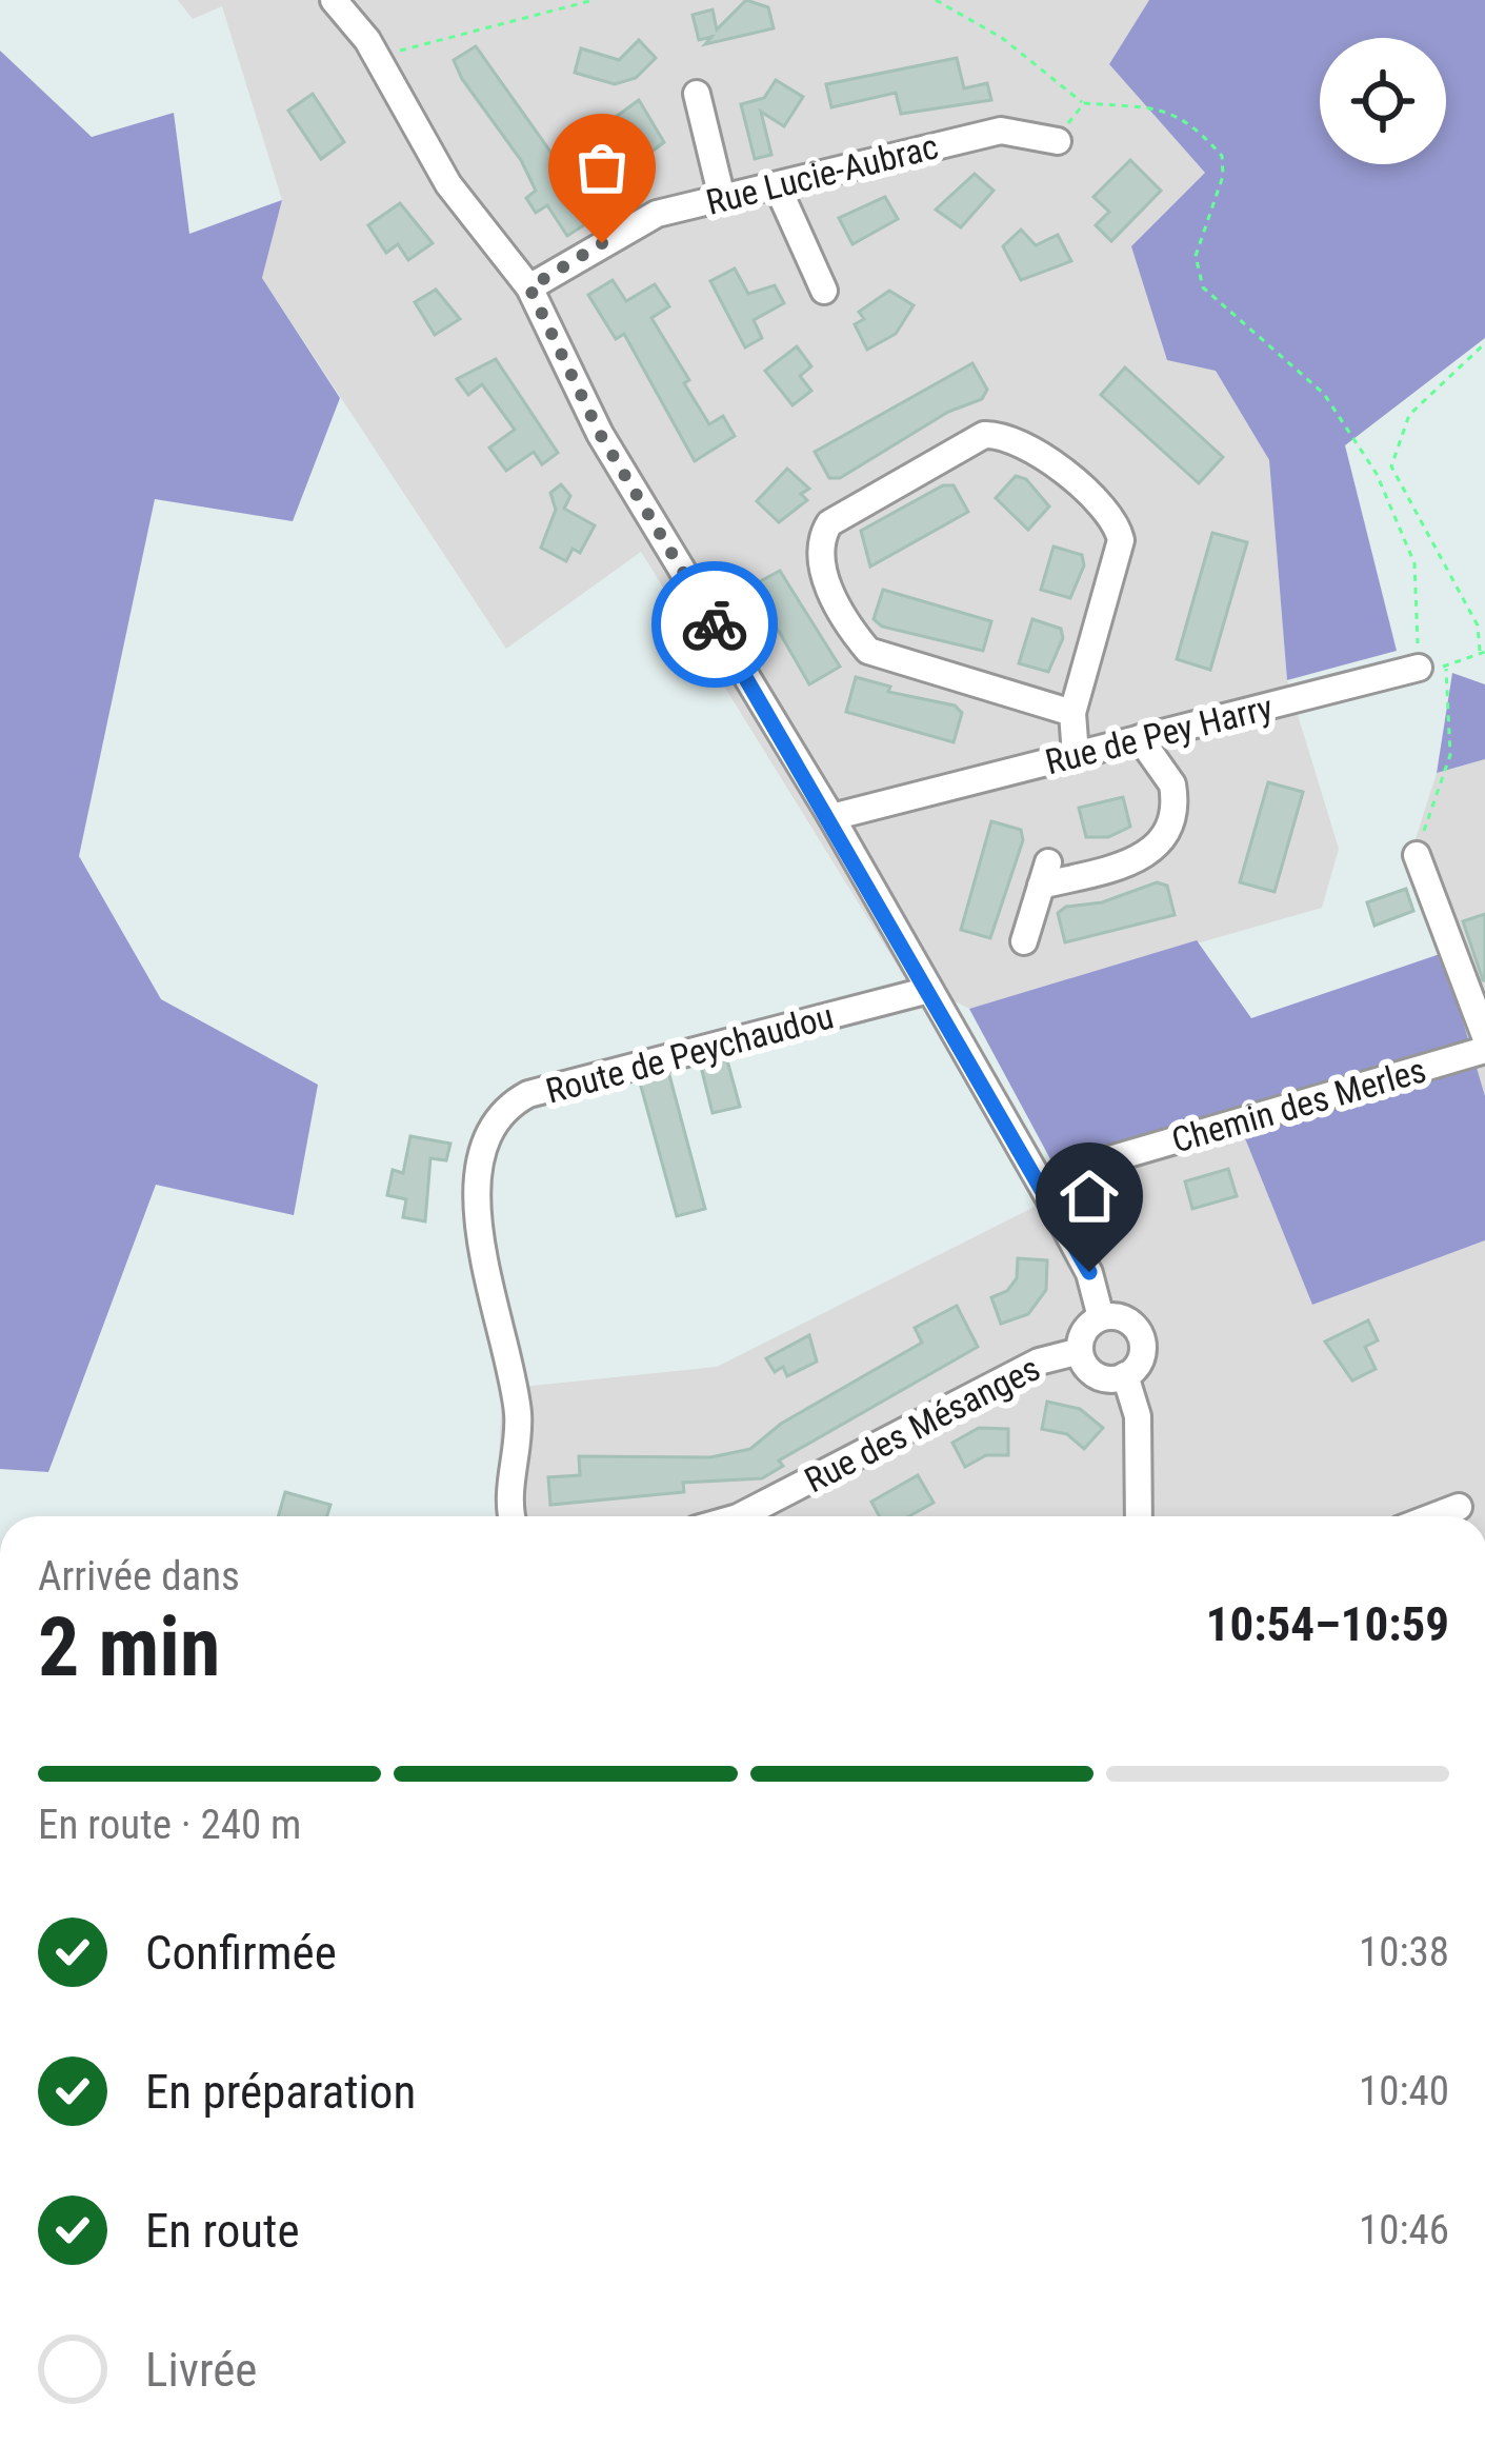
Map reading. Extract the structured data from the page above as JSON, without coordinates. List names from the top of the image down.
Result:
{
  "streets": {
    "street": [
      "Rue Lucie-Aubrac",
      "Rue de Pey Harry",
      "Route de Peychaudou",
      "Chemin des Merles",
      "Rue des Mésanges"
    ]
  },
  "page": {
    "heading": ["2 min", "Arrivée dans", "10:54–10:59"],
    "bar": "En route · 240 m",
    "list": [
      ["Confirmée", "10:38"],
      ["En préparation", "10:40"],
      ["En route", "10:46"],
      "Livrée"
    ]
  }
}
